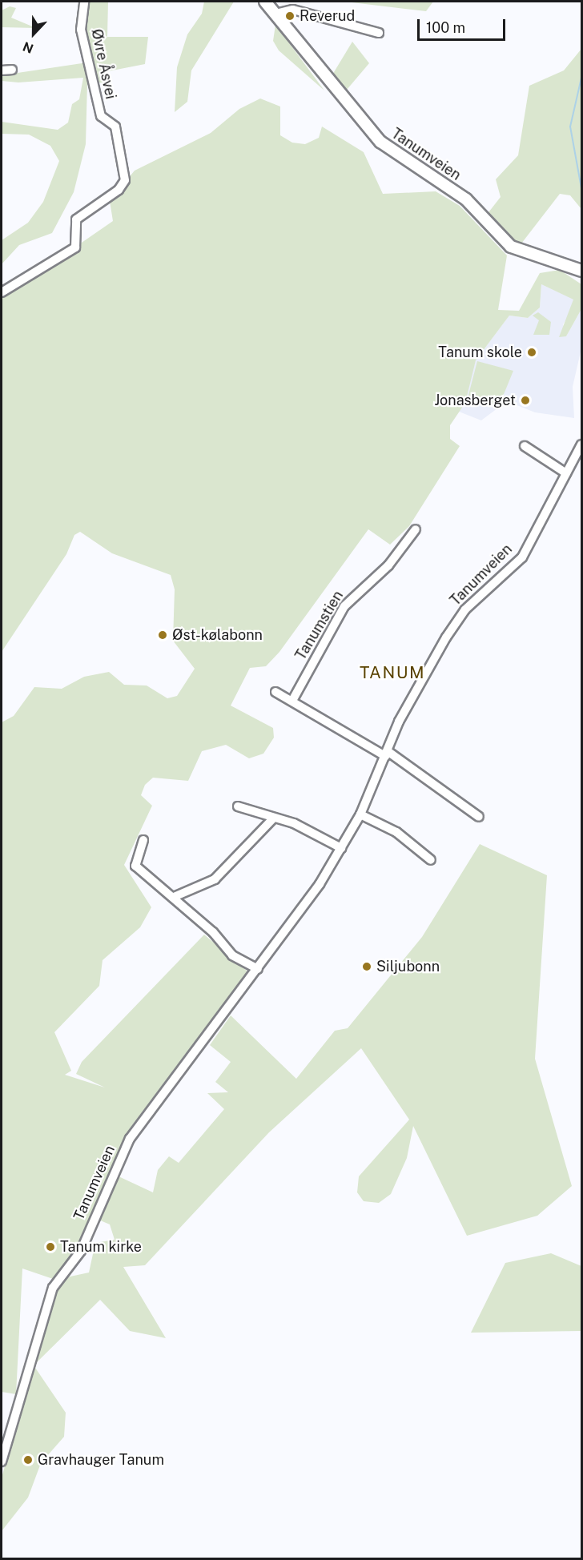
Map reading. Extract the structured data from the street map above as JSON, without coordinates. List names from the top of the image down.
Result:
{
  "streets": {
    "main road": ["Tanumveien"],
    "street": ["Øvre Åsvei", "Tanumstien"]
  },
  "districts": ["TANUM"],
  "places": [
    "Reverud",
    "Tanum skole",
    "Jonasberget",
    "Øst-kølabonn",
    "Siljubonn",
    "Tanum kirke",
    "Gravhauger Tanum"
  ],
  "scale_bar": "100 m",
  "north": "bottom"
}
